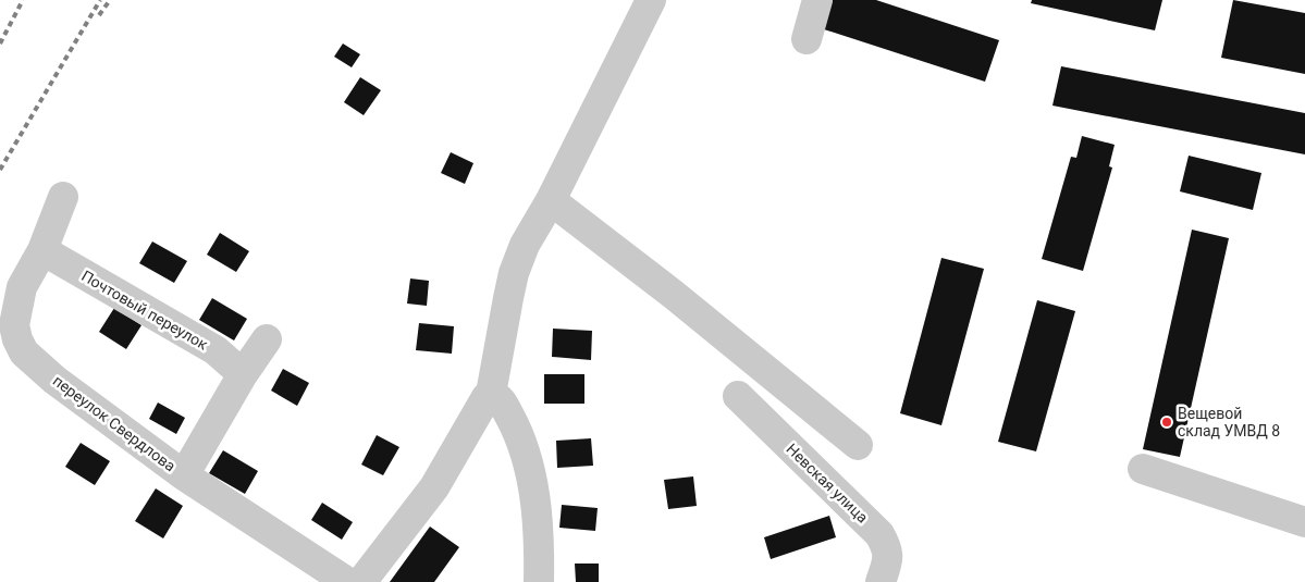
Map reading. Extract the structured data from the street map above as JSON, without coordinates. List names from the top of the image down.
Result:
{
  "streets": {
    "street": ["Почтовый переулок", "переулок Свердлова", "Невская улица"]
  },
  "crossings": [
    ["Почтовый переулок", "переулок Свердлова"]
  ],
  "places": ["Вещевой склад УМВД 8"]
}
